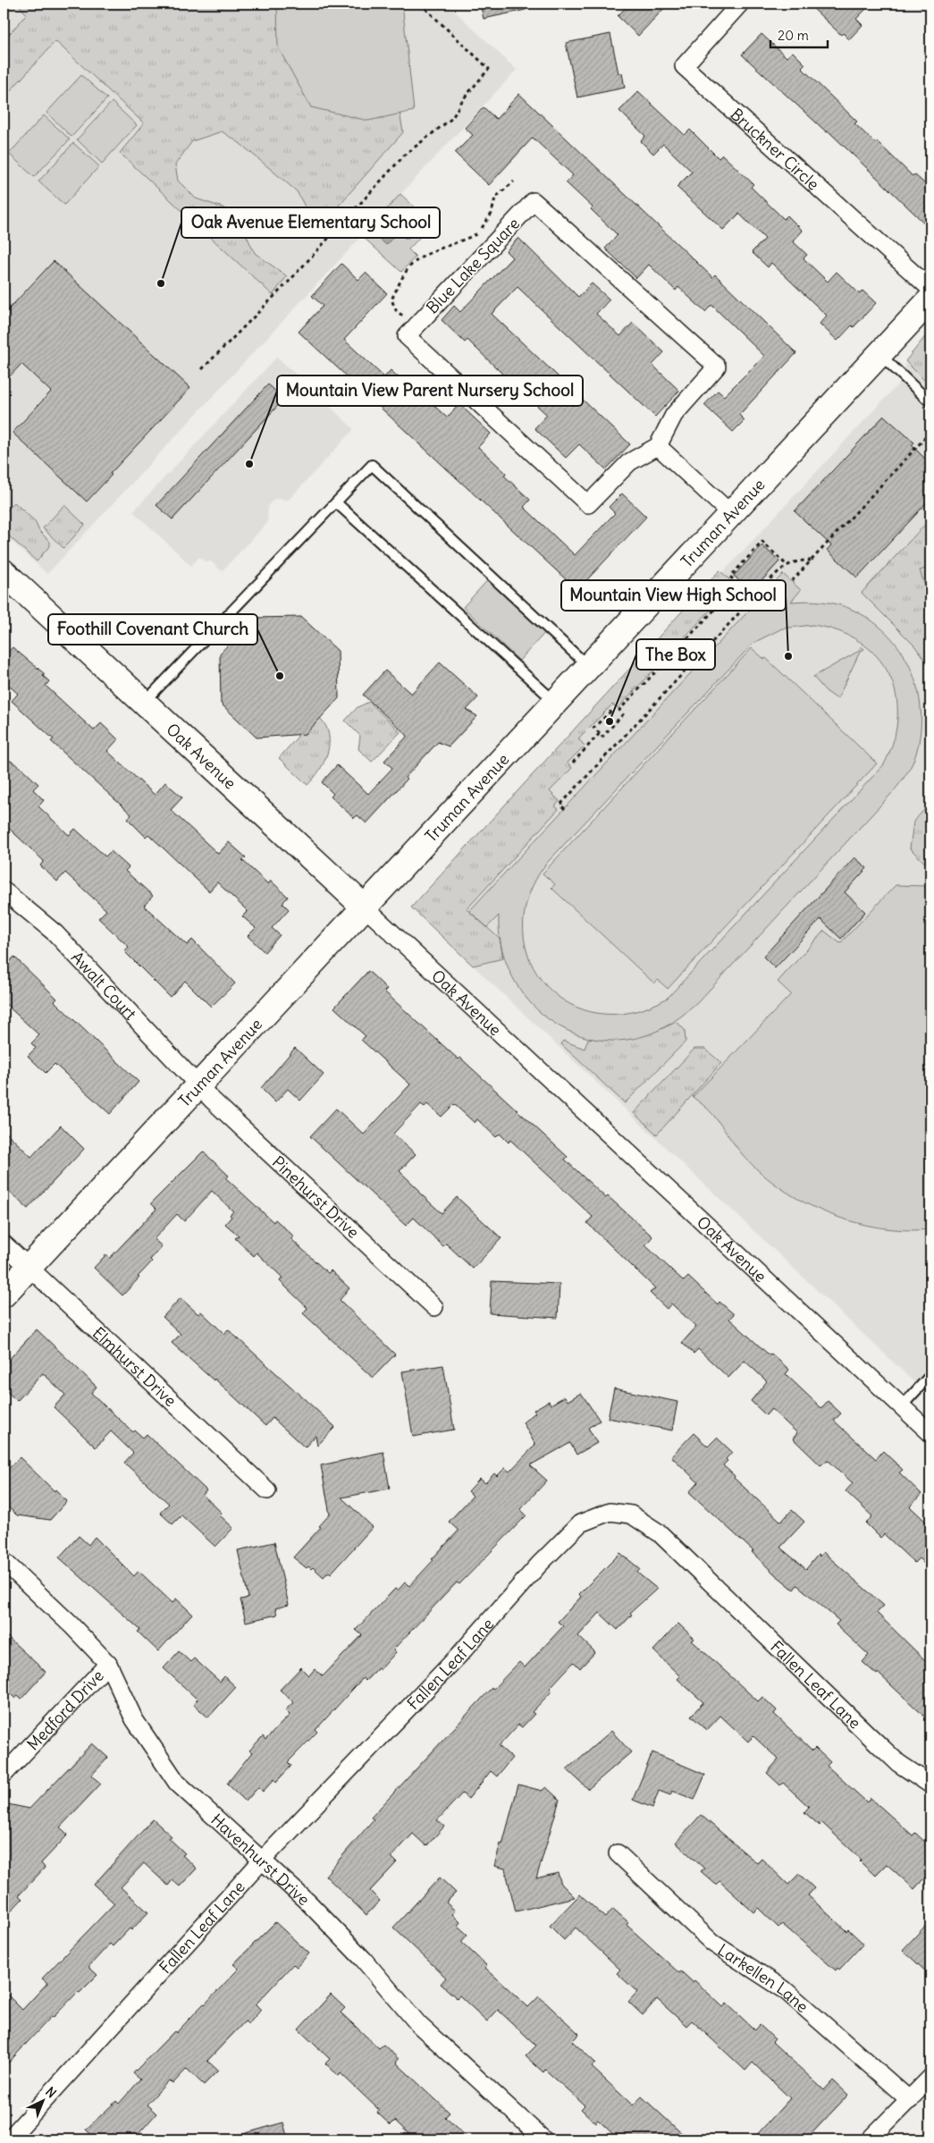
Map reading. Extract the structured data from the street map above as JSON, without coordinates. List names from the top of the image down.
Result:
{
  "streets": {
    "street": [
      "Bruckner Circle",
      "Blue Lake Square",
      "Truman Avenue",
      "Oak Avenue",
      "Awalt Court",
      "Pinehurst Drive",
      "Elmhurst Drive",
      "Fallen Leaf Lane",
      "Medford Drive",
      "Havenhurst Drive",
      "Larkellen Lane"
    ]
  },
  "crossings": [
    ["Truman Avenue", "Oak Avenue"],
    ["Truman Avenue", "Awalt Court"],
    ["Truman Avenue", "Pinehurst Drive"],
    ["Truman Avenue", "Elmhurst Drive"],
    ["Awalt Court", "Pinehurst Drive"],
    ["Fallen Leaf Lane", "Havenhurst Drive"],
    ["Medford Drive", "Havenhurst Drive"]
  ],
  "places": [
    "Oak Avenue Elementary School",
    "Mountain View Parent Nursery School",
    "Mountain View High School",
    "Foothill Covenant Church",
    "The Box"
  ],
  "scale_bar": "20 m",
  "north": "top right"
}
